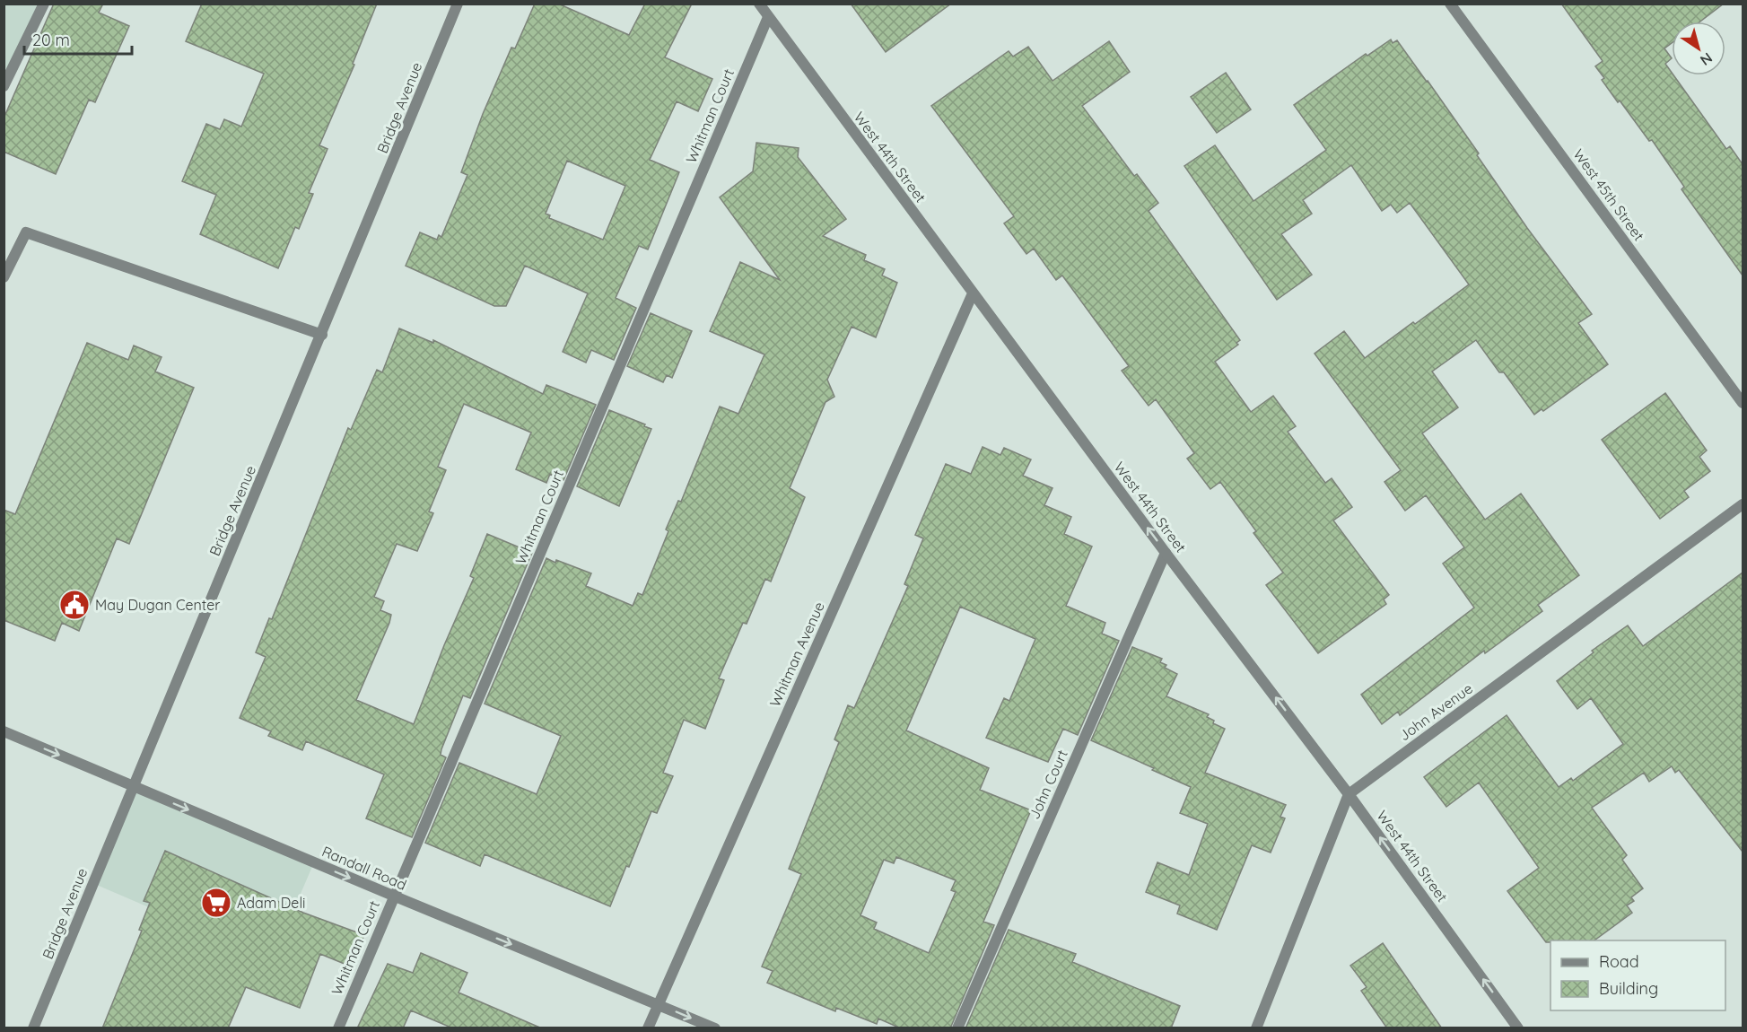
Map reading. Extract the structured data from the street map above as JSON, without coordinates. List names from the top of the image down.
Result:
{
  "streets": {
    "street": [
      "Bridge Avenue",
      "Whitman Court",
      "West 44th Street",
      "West 45th Street",
      "Whitman Avenue",
      "John Avenue",
      "John Court",
      "Randall Road"
    ]
  },
  "crossings": [
    ["Bridge Avenue", "Randall Road"],
    ["Whitman Court", "West 44th Street"],
    ["Whitman Court", "Randall Road"],
    ["West 44th Street", "Whitman Avenue"],
    ["West 44th Street", "John Avenue"],
    ["West 44th Street", "John Court"],
    ["Whitman Avenue", "Randall Road"]
  ],
  "one_way": ["West 44th Street", "Randall Road"],
  "places": {
    "public building": ["May Dugan Center"],
    "supermarket": ["Adam Deli"]
  },
  "legend": ["Road", "Building"],
  "scale_bar": "20 m",
  "north": "bottom right"
}
